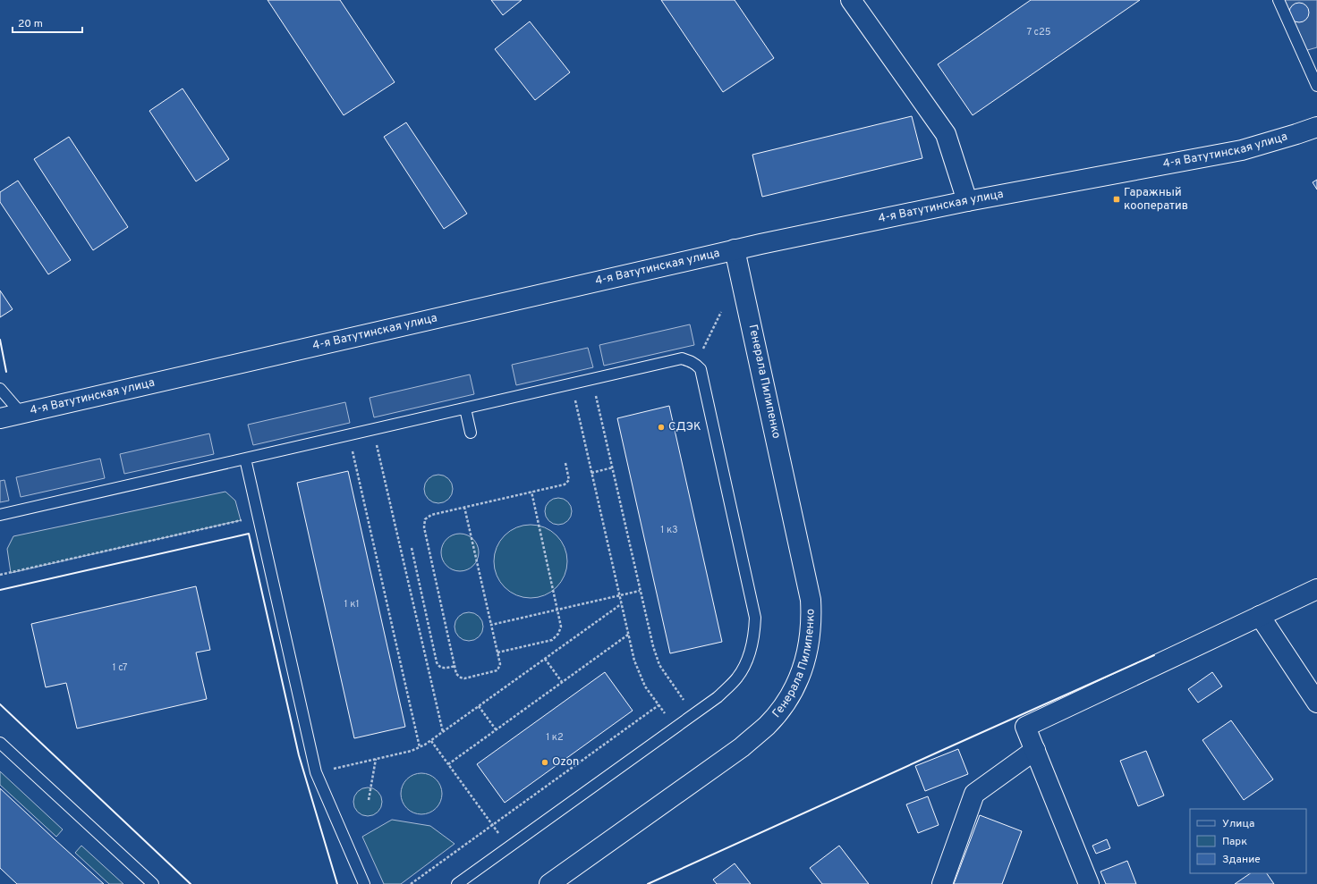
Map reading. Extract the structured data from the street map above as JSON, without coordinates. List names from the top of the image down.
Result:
{
  "streets": {
    "street": ["4-я Ватутинская улица", "Генерала Пилипенко"]
  },
  "crossings": [
    ["4-я Ватутинская улица", "Генерала Пилипенко"]
  ],
  "places": {
    "transit": ["Гаражный кооператив"],
    "other": ["СДЭК", "Ozon"]
  },
  "house_numbers": [
    "7 с25",
    "1 к3",
    "1 к1",
    "1 с7",
    "1 к2"
  ],
  "legend": ["Улица", "Парк", "Здание"],
  "scale_bar": "20 m"
}
